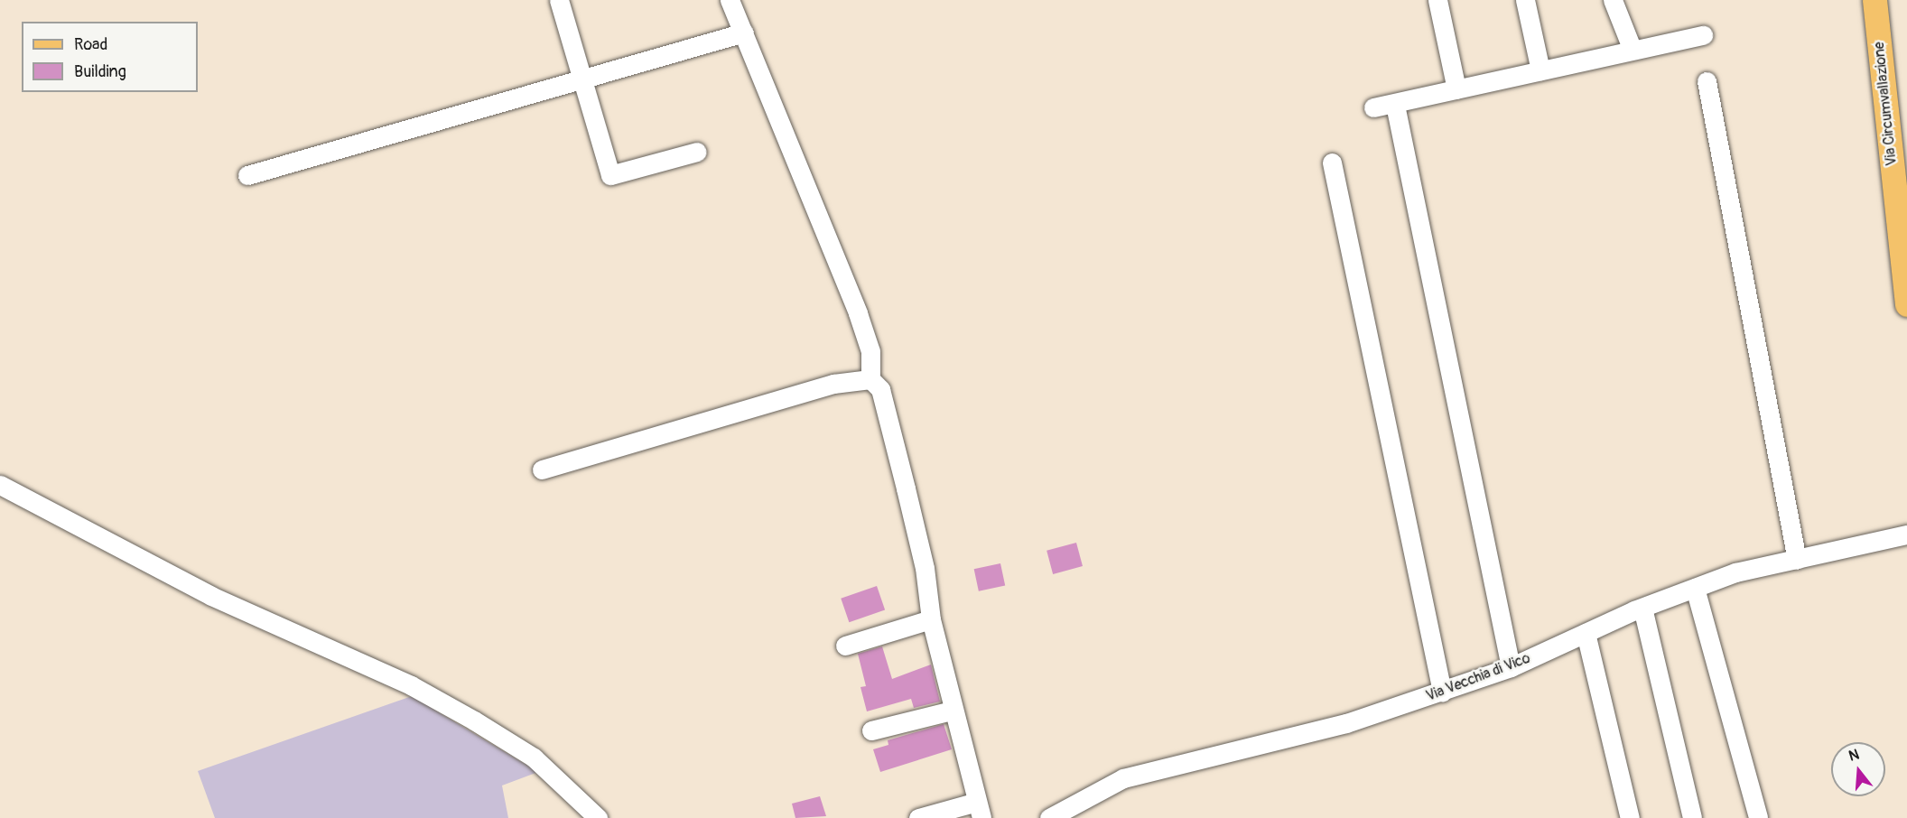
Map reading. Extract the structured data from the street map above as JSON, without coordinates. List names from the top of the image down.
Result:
{
  "streets": {
    "main road": ["Via Circumvallazione"],
    "street": ["Via Vecchia di Vico"]
  },
  "legend": ["Road", "Building"],
  "north": "top"
}
